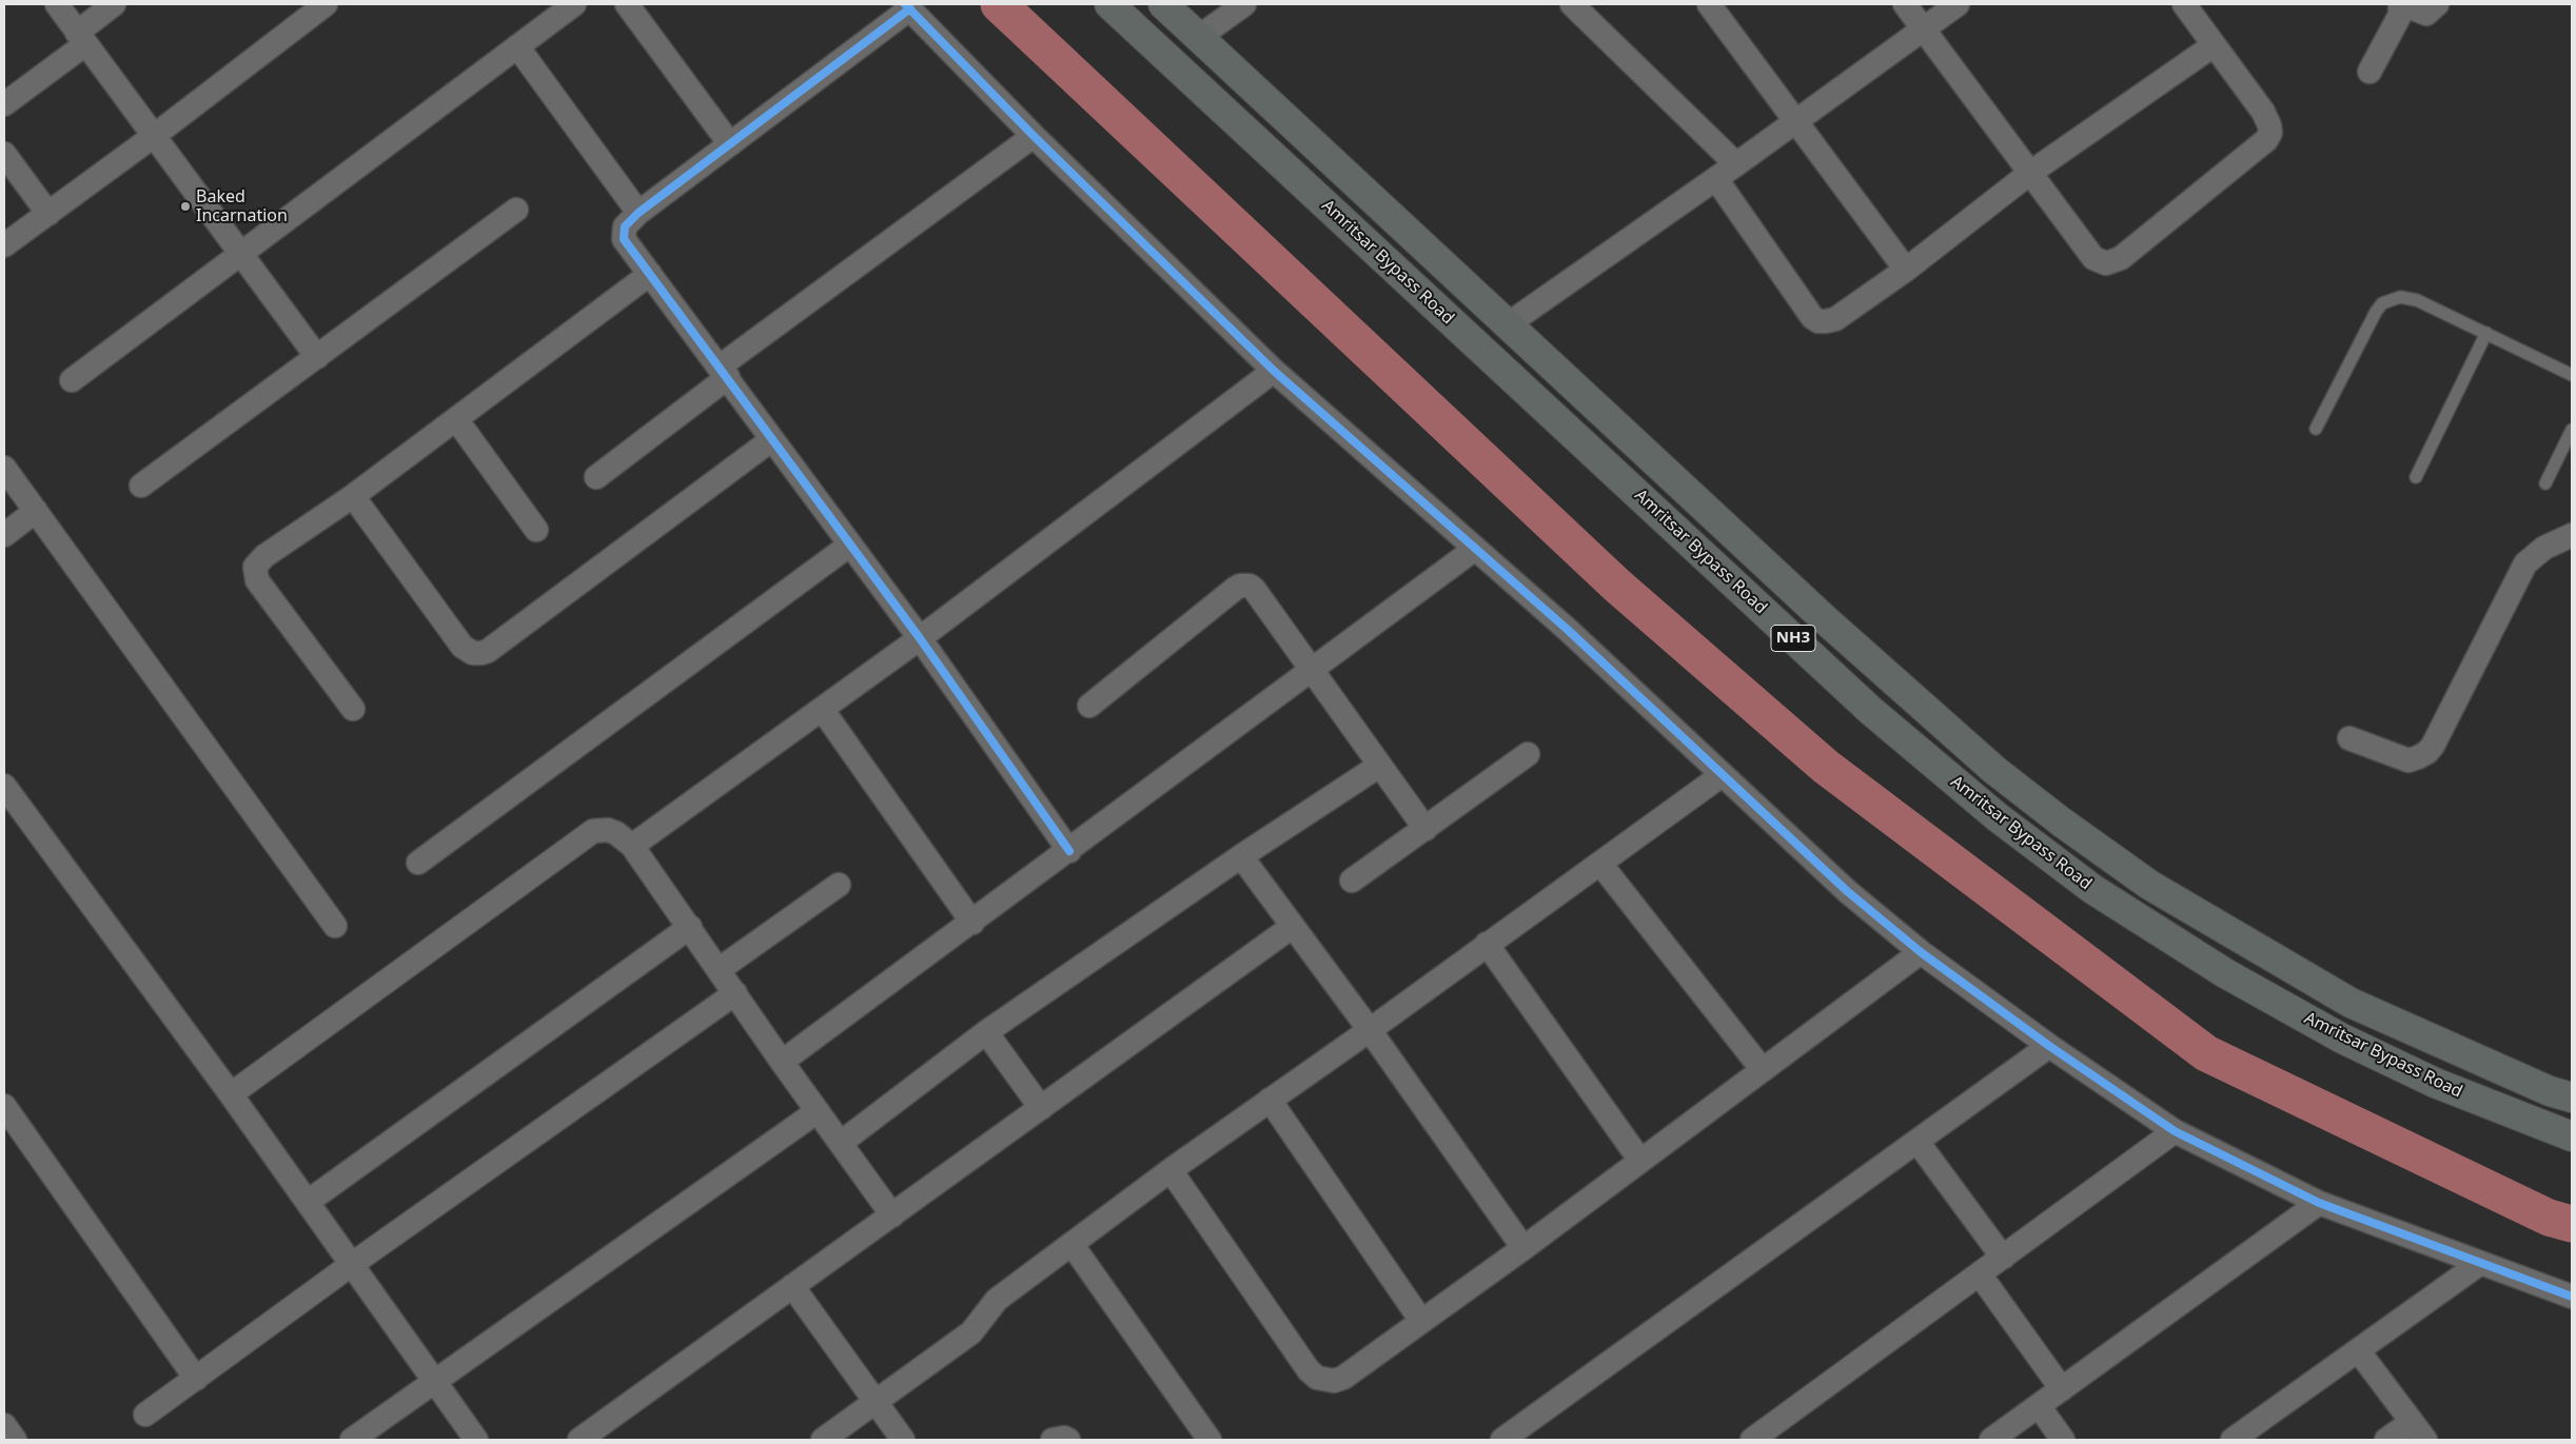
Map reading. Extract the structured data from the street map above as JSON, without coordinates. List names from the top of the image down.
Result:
{
  "streets": {
    "highway": ["Amritsar Bypass Road", "NH3"]
  },
  "places": ["Baked Incarnation"]
}
